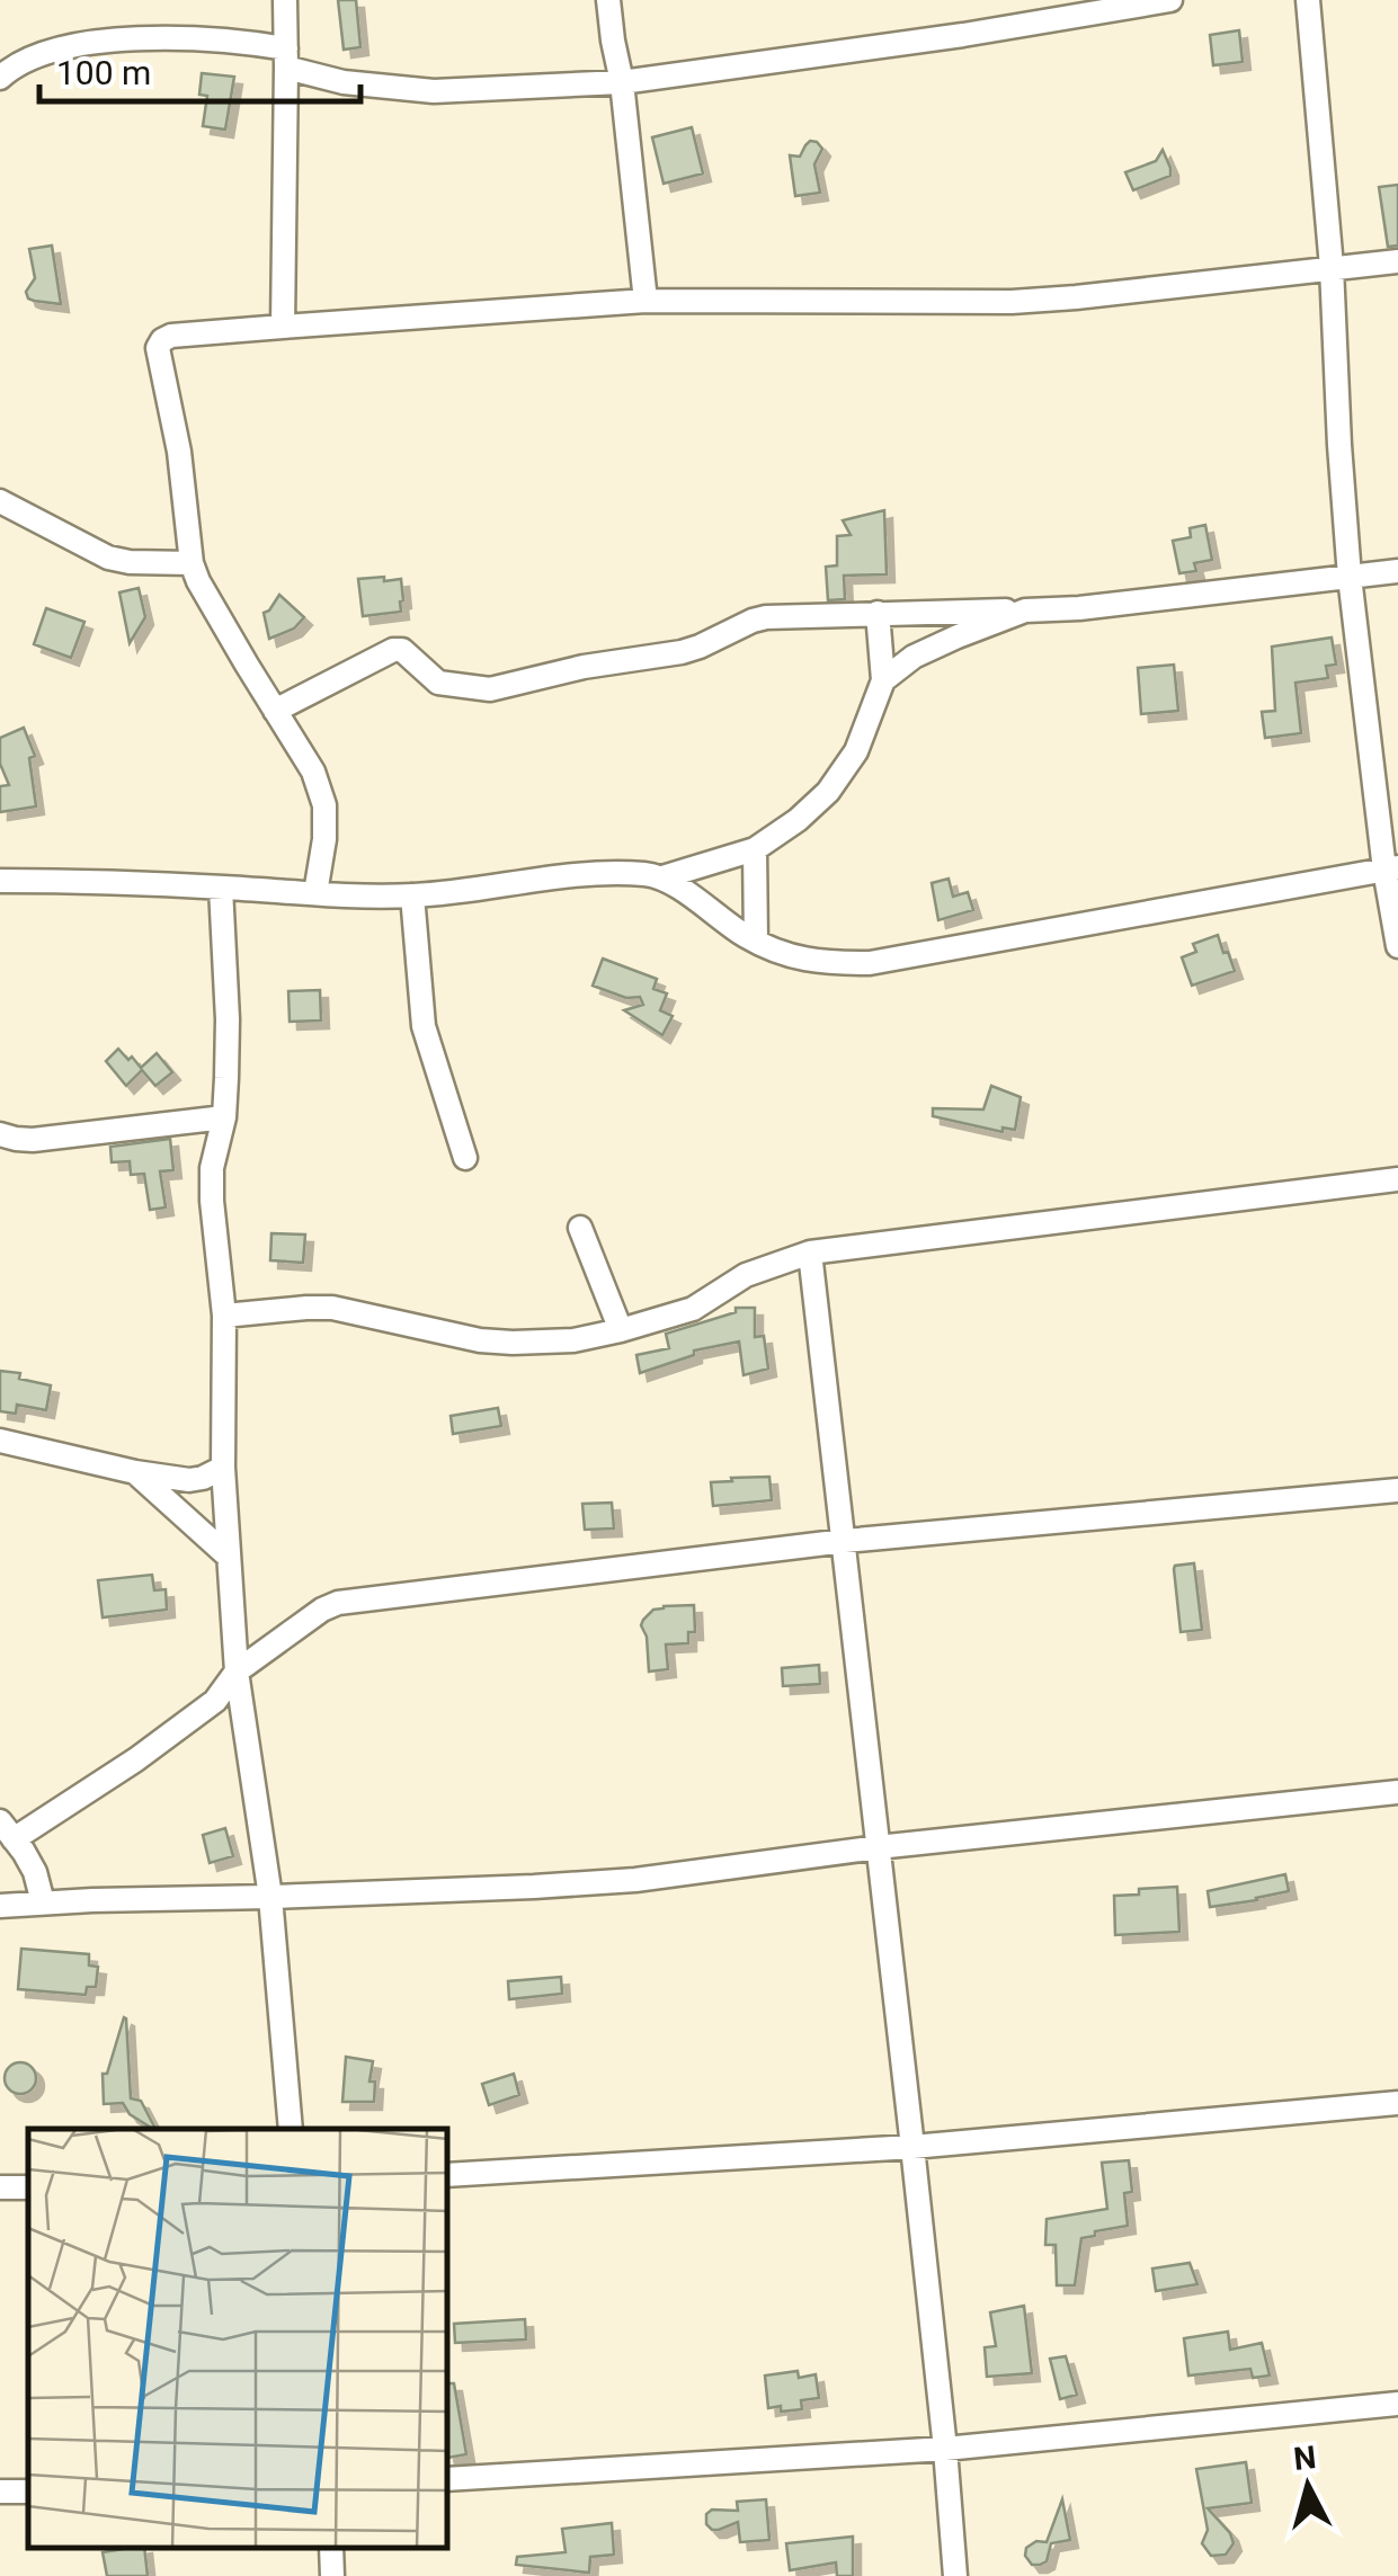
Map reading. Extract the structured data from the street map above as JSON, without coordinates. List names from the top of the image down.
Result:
{
  "scale_bar": "100 m",
  "north": "top"
}
